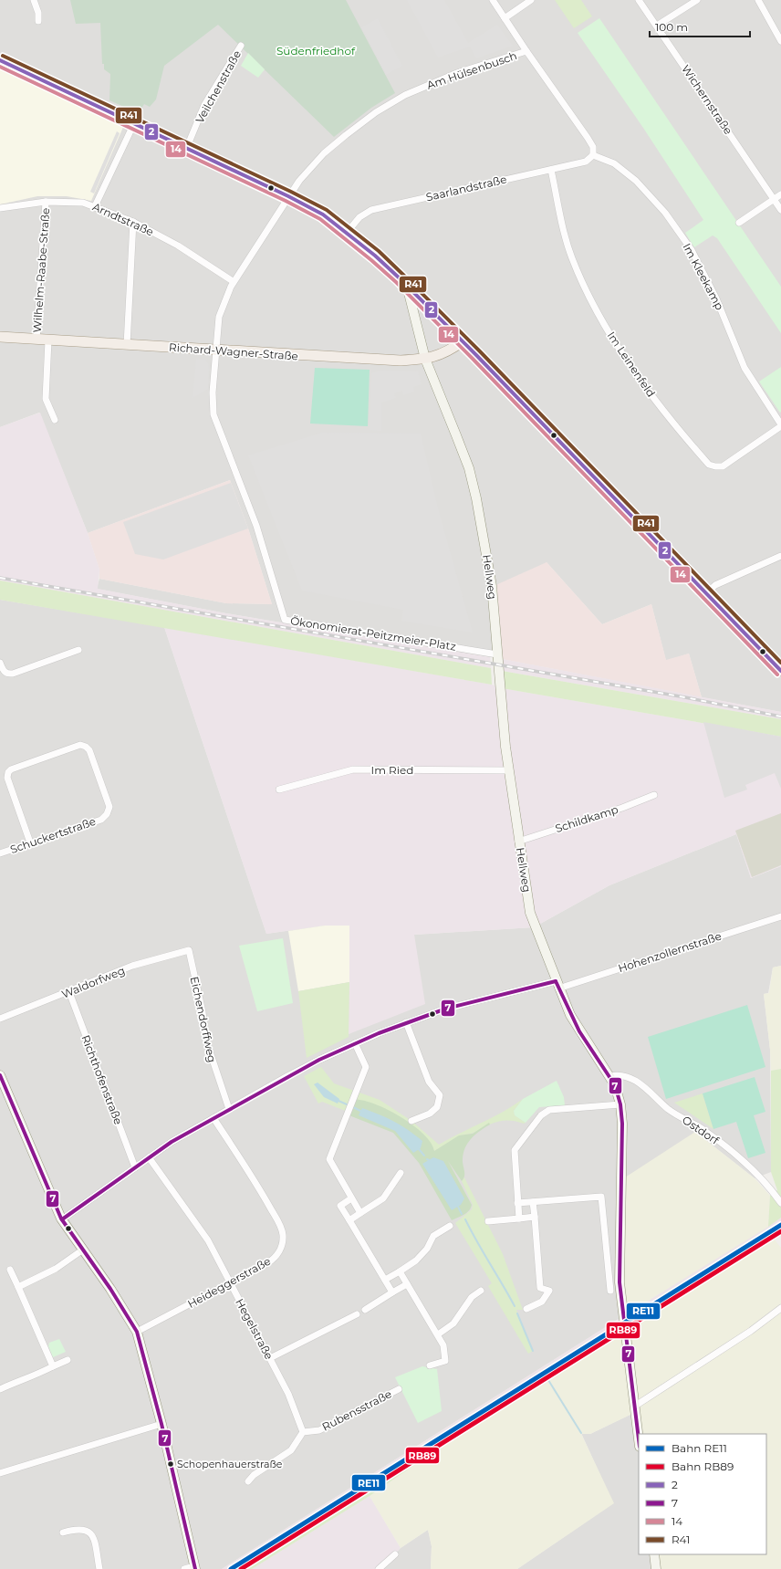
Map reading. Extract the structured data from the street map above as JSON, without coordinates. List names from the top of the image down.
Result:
{
  "streets": {
    "main road": ["Richard-Wagner-Straße"],
    "street": [
      "Am Hülsenbusch",
      "Veilchenstraße",
      "Wichernstraße",
      "Saarlandstraße",
      "Arndtstraße",
      "Wilhelm-Raabe-Straße",
      "Im Kleekamp",
      "Im Leinenfeld",
      "Hellweg",
      "Ökonomierat-Peitzmeier-Platz",
      "Im Ried",
      "Schildkamp",
      "Schuckertstraße",
      "Hohenzollernstraße",
      "Waldorfweg",
      "Eichendorffweg",
      "Richthofenstraße",
      "Ostdorf",
      "Heideggerstraße",
      "Hegelstraße",
      "Rubensstraße"
    ]
  },
  "crossings": [
    ["Am Hülsenbusch", "Saarlandstraße"],
    ["Am Hülsenbusch", "Arndtstraße"],
    ["Am Hülsenbusch", "Im Kleekamp"],
    ["Am Hülsenbusch", "Richard-Wagner-Straße"],
    ["Am Hülsenbusch", "Ökonomierat-Peitzmeier-Platz"],
    ["Saarlandstraße", "Im Kleekamp"],
    ["Saarlandstraße", "Im Leinenfeld"],
    ["Arndtstraße", "Wilhelm-Raabe-Straße"],
    ["Wilhelm-Raabe-Straße", "Richard-Wagner-Straße"],
    ["Im Kleekamp", "Im Leinenfeld"],
    ["Richard-Wagner-Straße", "Hellweg"],
    ["Hellweg", "Ökonomierat-Peitzmeier-Platz"],
    ["Hellweg", "Im Ried"],
    ["Hellweg", "Schildkamp"],
    ["Hellweg", "Hohenzollernstraße"],
    ["Hellweg", "Ostdorf"],
    ["Hohenzollernstraße", "Eichendorffweg"],
    ["Hohenzollernstraße", "Richthofenstraße"],
    ["Hohenzollernstraße", "Heideggerstraße"],
    ["Hohenzollernstraße", "Hegelstraße"],
    ["Waldorfweg", "Eichendorffweg"],
    ["Waldorfweg", "Richthofenstraße"],
    ["Heideggerstraße", "Hegelstraße"],
    ["Hegelstraße", "Rubensstraße"]
  ],
  "parks": ["Südenfriedhof"],
  "places": ["Schopenhauerstraße"],
  "lines": [
    "transit line R41",
    "transit line 2",
    "transit line 14",
    "transit line 7",
    "rail line RE11",
    "rail line RB89"
  ],
  "legend": [
    "Bahn RE11",
    "Bahn RB89",
    "2",
    "7",
    "14",
    "R41"
  ],
  "scale_bar": "100 m"
}
